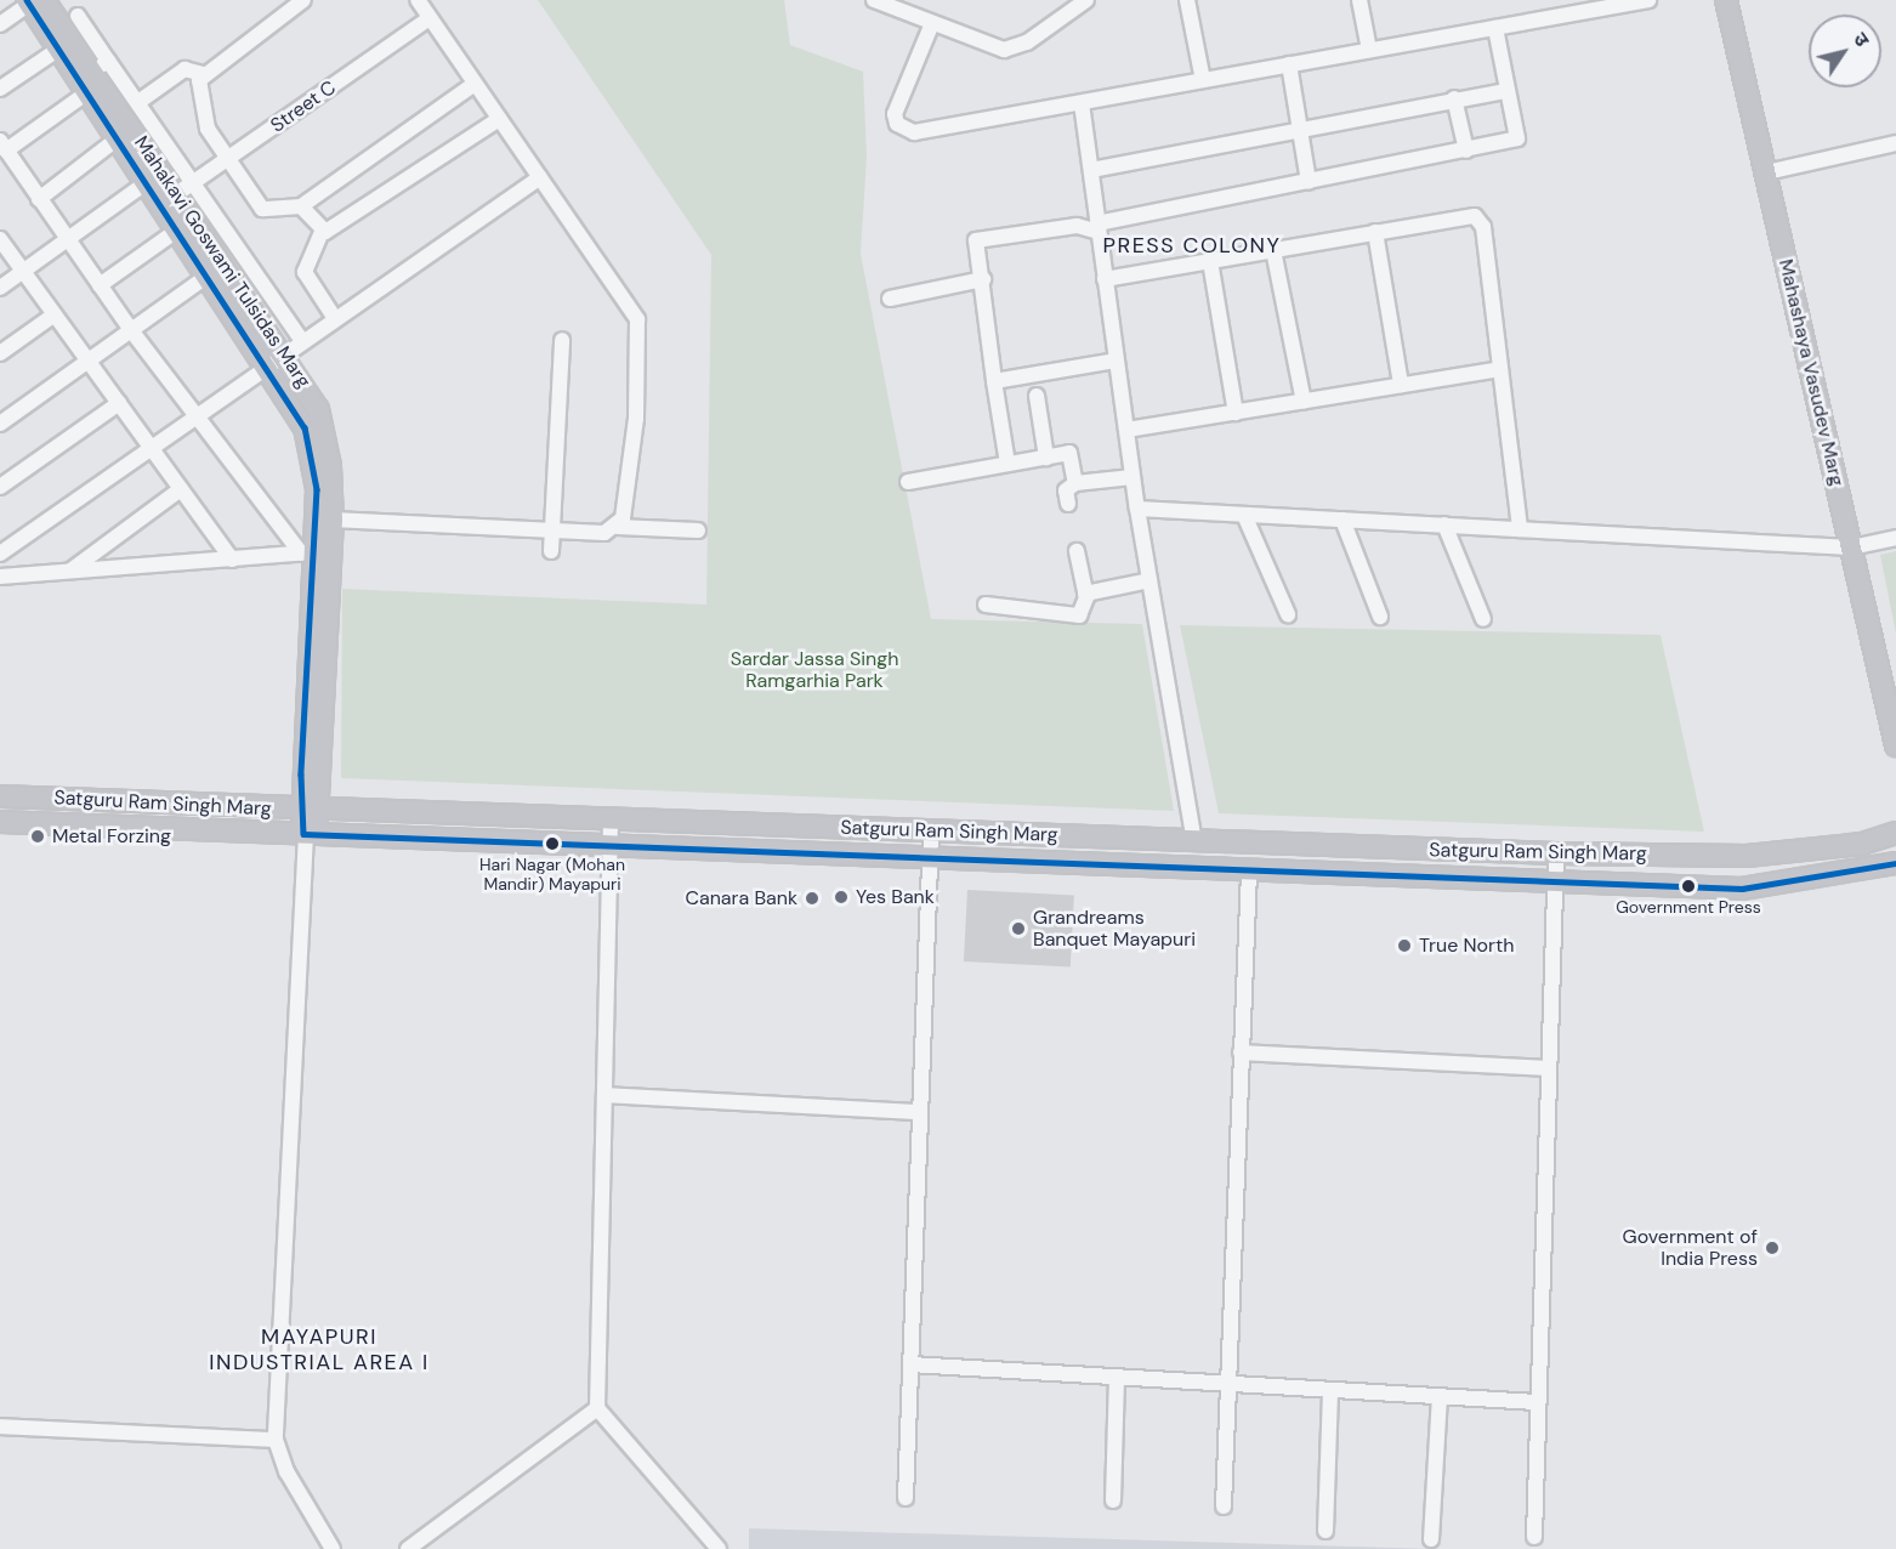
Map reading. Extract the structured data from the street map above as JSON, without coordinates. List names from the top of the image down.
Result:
{
  "streets": {
    "main road": ["Mahakavi Goswami Tulsidas Marg", "Mahashaya Vasudev Marg", "Satguru Ram Singh Marg"],
    "street": ["Street C"]
  },
  "crossings": [
    ["Street C", "Mahakavi Goswami Tulsidas Marg"],
    ["Mahakavi Goswami Tulsidas Marg", "Satguru Ram Singh Marg"]
  ],
  "districts": ["PRESS COLONY", "MAYAPURI INDUSTRIAL AREA I"],
  "parks": ["Sardar Jassa Singh Ramgarhia Park"],
  "places": [
    "Metal Forzing",
    "Hari Nagar (Mohan Mandir) Mayapuri",
    "Government Press",
    "Yes Bank",
    "Canara Bank",
    "Grandreams Banquet Mayapuri",
    "True North",
    "Government of India Press"
  ],
  "north": "top right"
}
